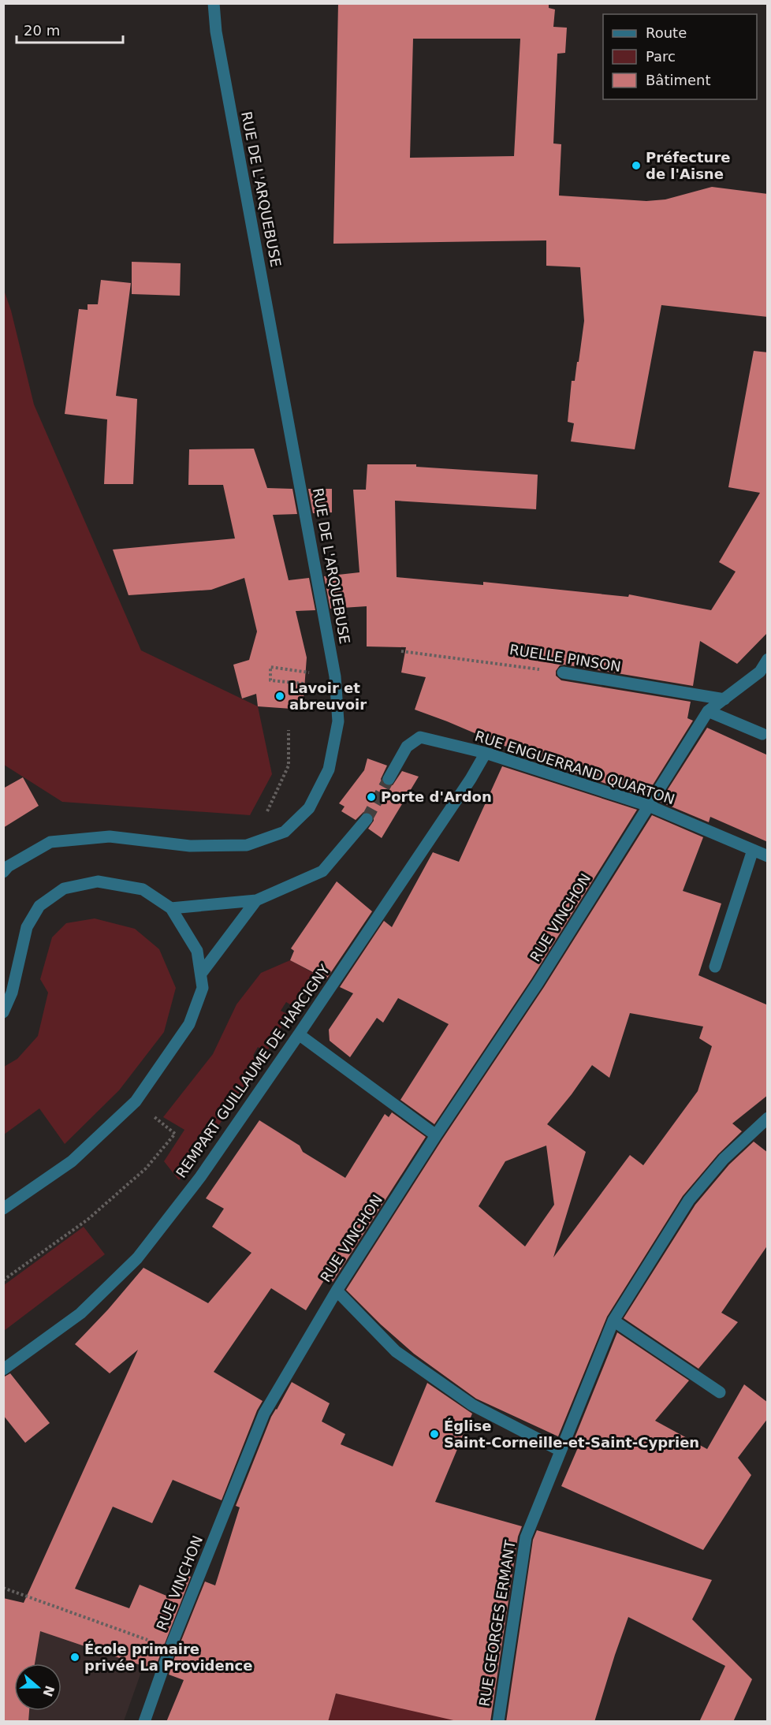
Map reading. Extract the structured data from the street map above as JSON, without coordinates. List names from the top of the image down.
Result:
{
  "streets": {
    "street": [
      "RUE DE L'ARQUEBUSE",
      "RUELLE PINSON",
      "RUE ENGUERRAND QUARTON",
      "RUE VINCHON",
      "REMPART GUILLAUME DE HARCIGNY",
      "RUE GEORGES ERMANT"
    ]
  },
  "crossings": [
    ["RUE ENGUERRAND QUARTON", "RUE VINCHON"],
    ["RUE ENGUERRAND QUARTON", "REMPART GUILLAUME DE HARCIGNY"]
  ],
  "places": [
    "Préfecture de l'Aisne",
    "Lavoir et abreuvoir",
    "Porte d'Ardon",
    "Église Saint-Corneille-et-Saint-Cyprien",
    "École primaire privée La Providence"
  ],
  "legend": ["Route", "Parc", "Bâtiment"],
  "scale_bar": "20 m",
  "north": "right"
}
